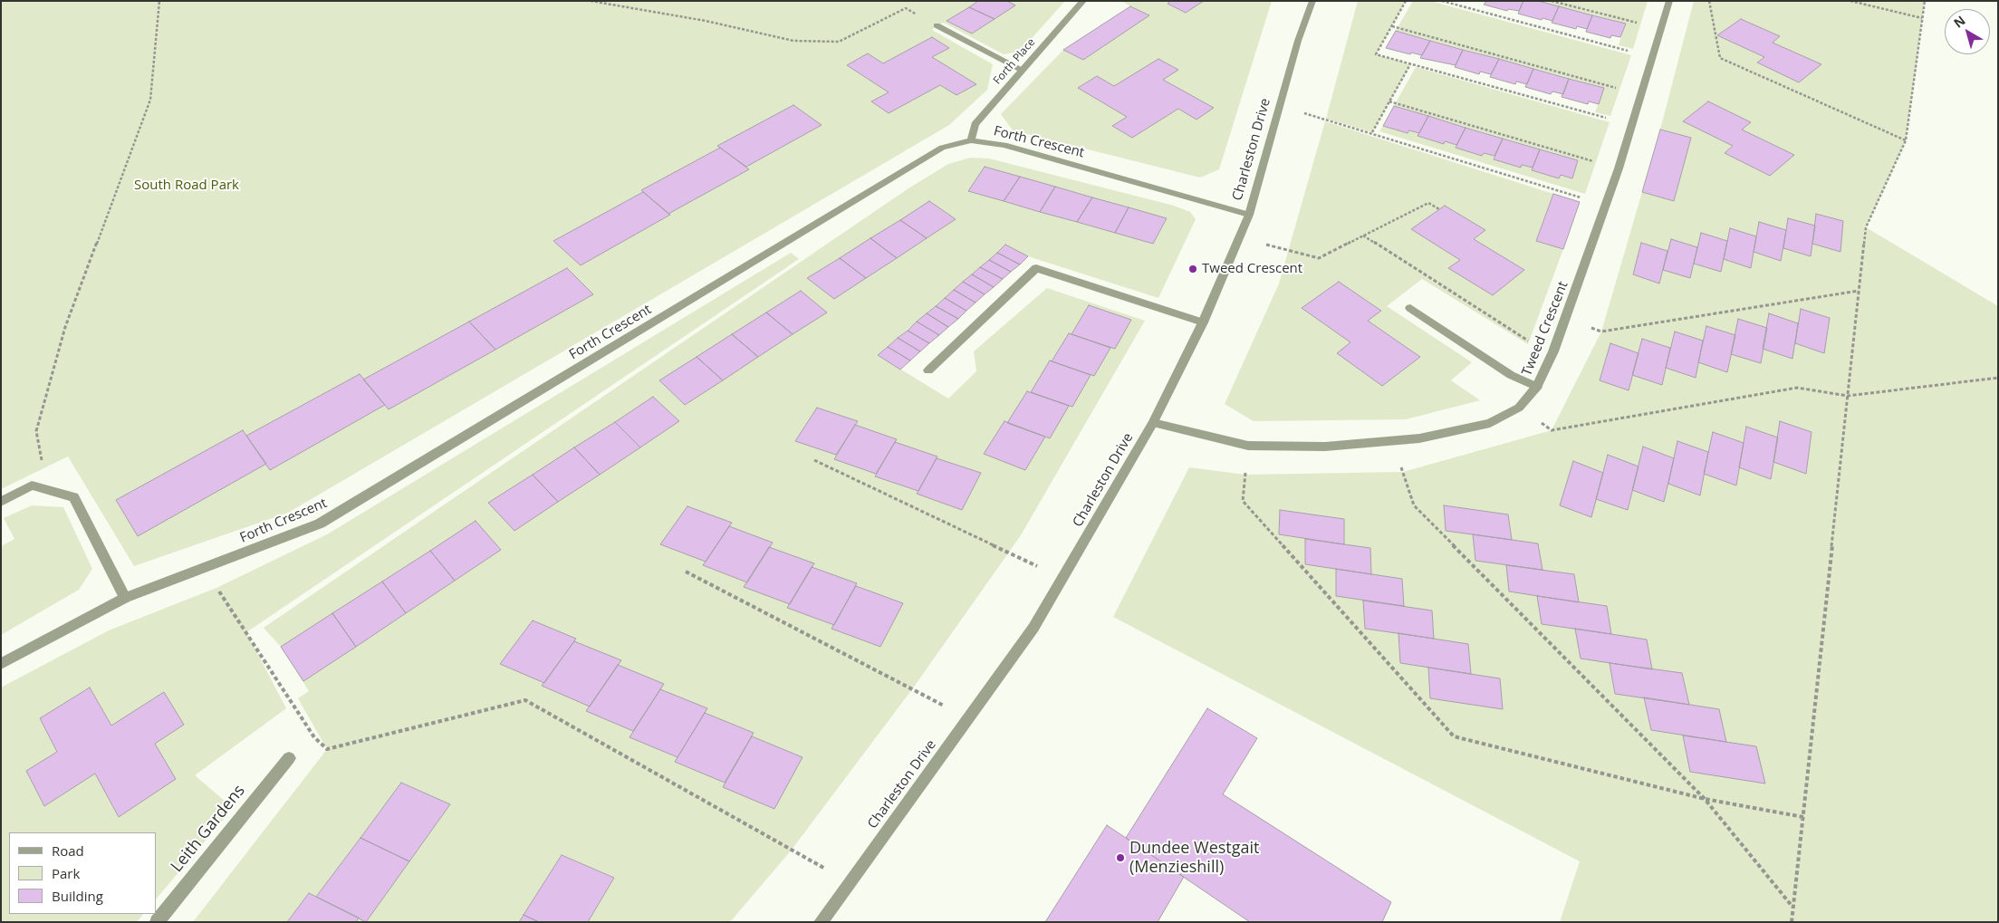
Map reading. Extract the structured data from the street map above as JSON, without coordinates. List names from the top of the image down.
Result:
{
  "streets": {
    "street": [
      "Forth Place",
      "Forth Crescent",
      "Charleston Drive",
      "Tweed Crescent",
      "Leith Gardens"
    ]
  },
  "crossings": [
    ["Forth Place", "Forth Crescent"],
    ["Forth Crescent", "Charleston Drive"],
    ["Charleston Drive", "Tweed Crescent"]
  ],
  "parks": ["South Road Park"],
  "places": ["Tweed Crescent", "Dundee Westgait (Menzieshill)"],
  "legend": ["Road", "Park", "Building"],
  "north": "top left"
}
